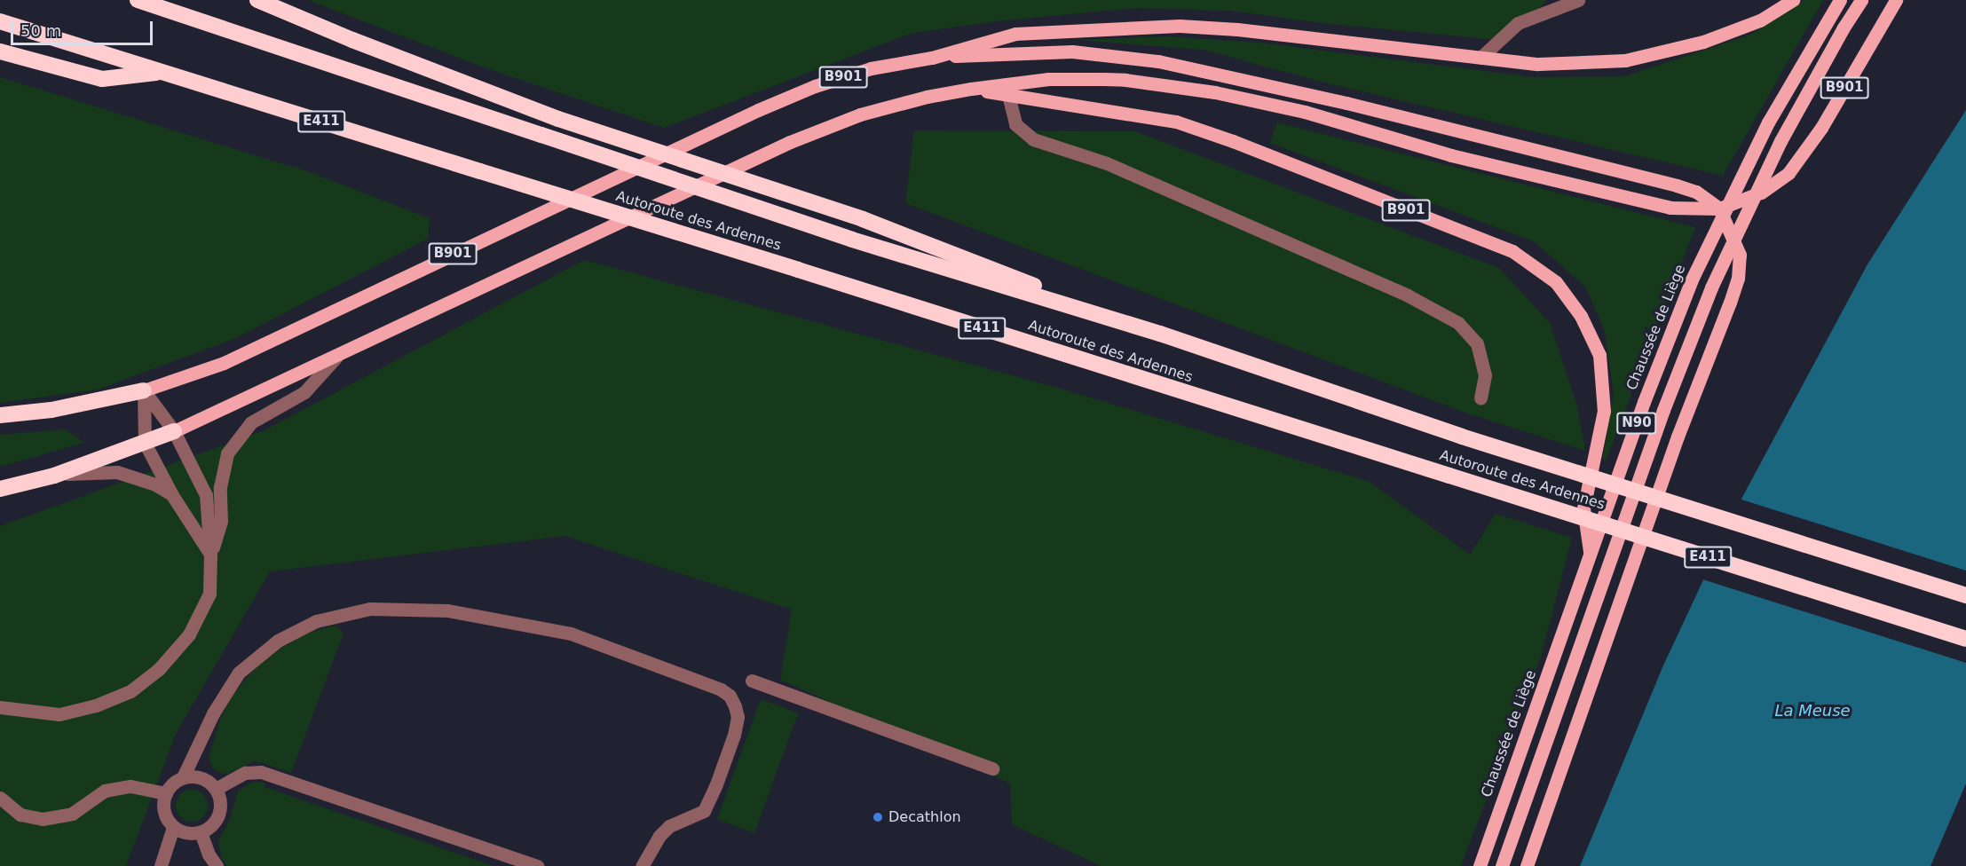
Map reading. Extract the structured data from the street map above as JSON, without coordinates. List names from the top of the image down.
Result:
{
  "streets": {
    "highway": ["B901", "E411", "Autoroute des Ardennes"],
    "main road": ["Chaussée de Liège", "N90"]
  },
  "crossings": [
    ["B901", "Chaussée de Liège"]
  ],
  "water": ["La Meuse"],
  "places": ["Decathlon"],
  "scale_bar": "50 m"
}
